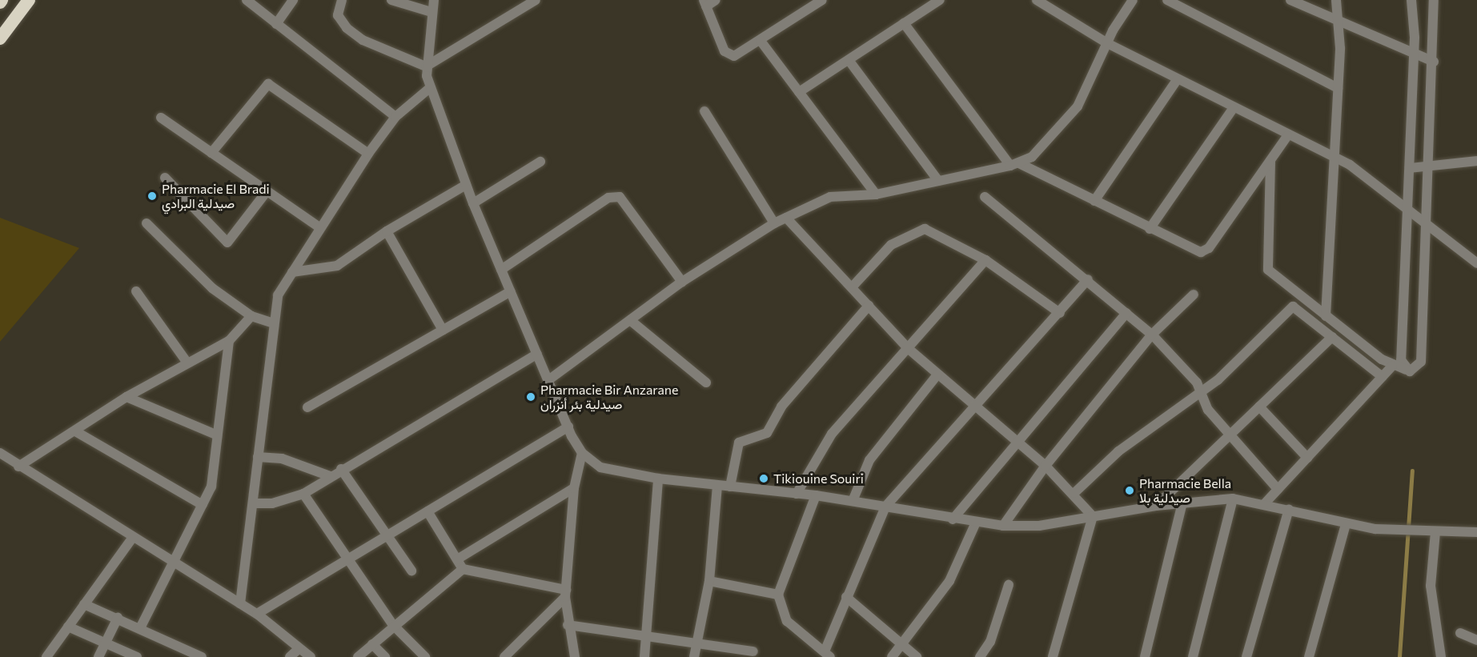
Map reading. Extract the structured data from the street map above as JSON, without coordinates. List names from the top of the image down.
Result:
{
  "places": [
    "Pharmacie El Bradi صيدلية البرادي",
    "Pharmacie Bir Anzarane صيدلية بئر أنزران",
    "Tikiouine Souiri",
    "Pharmacie Bella صيدلية بلا"
  ]
}
